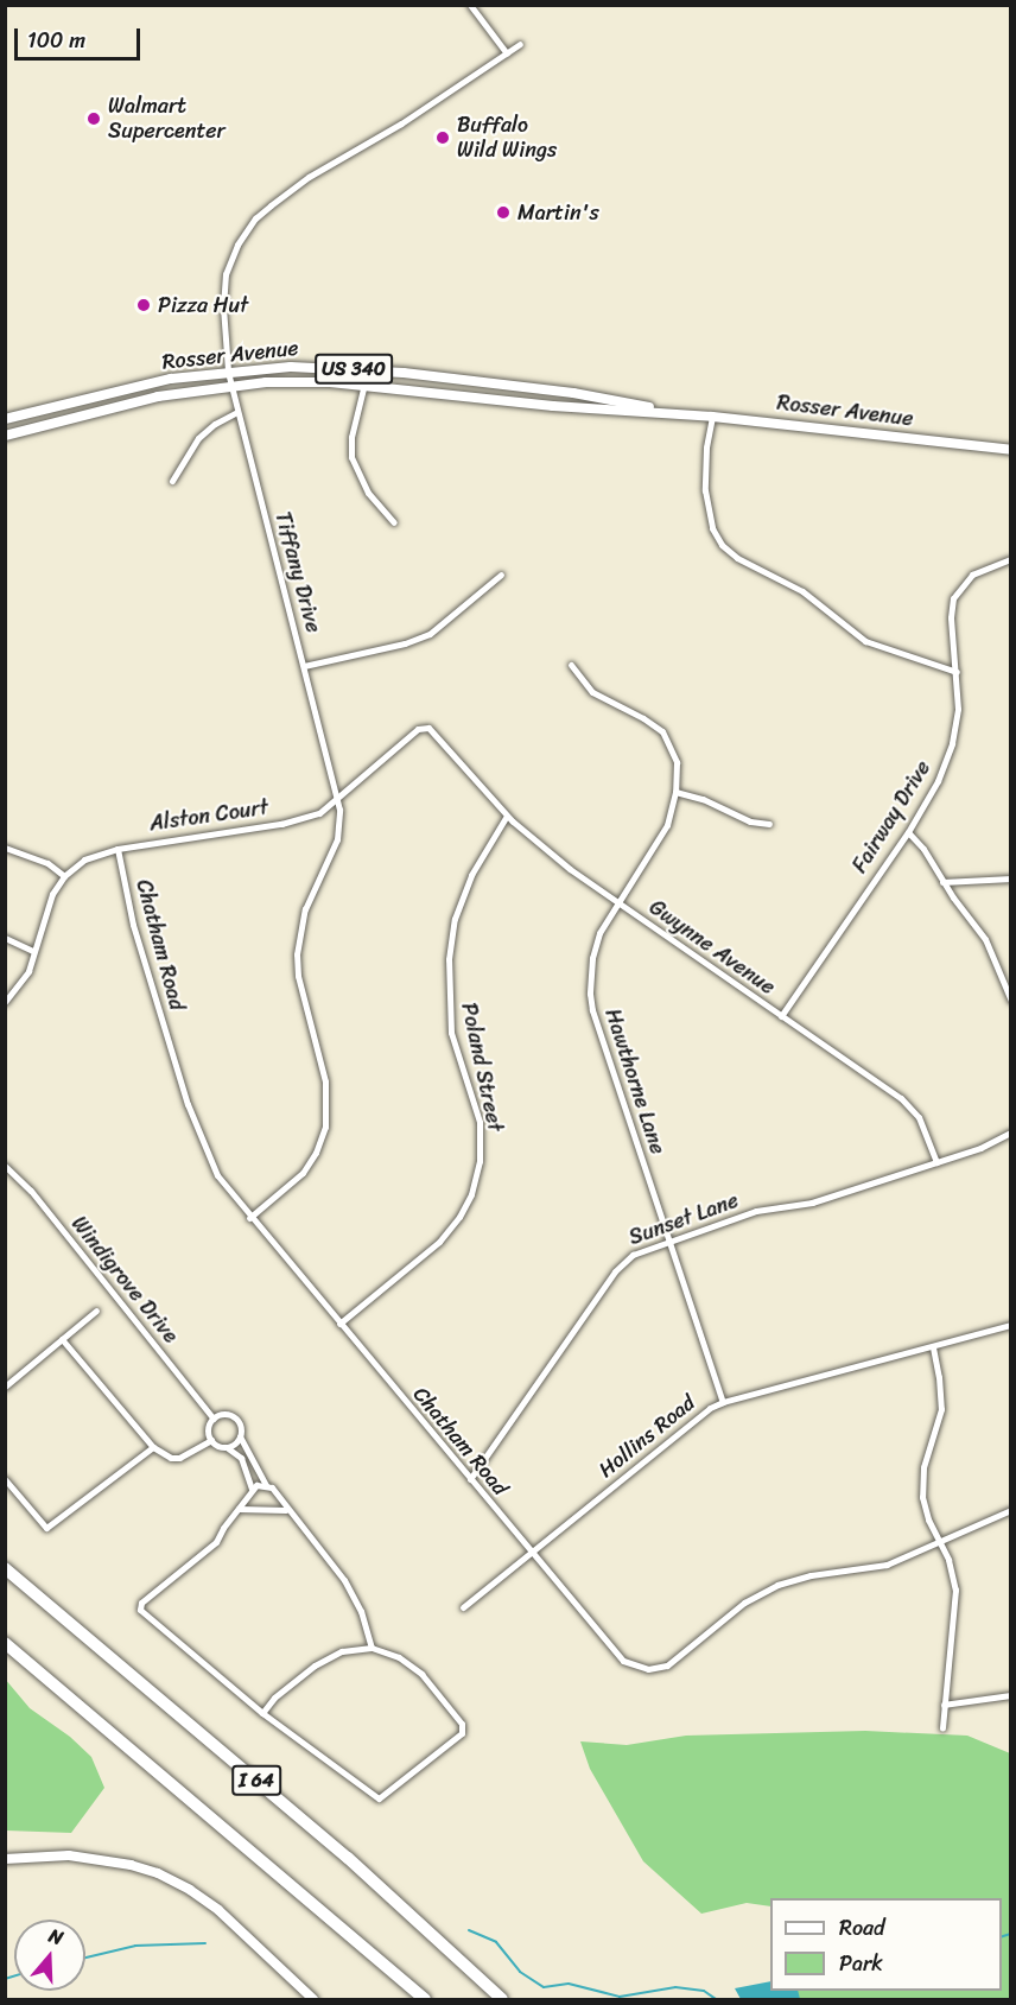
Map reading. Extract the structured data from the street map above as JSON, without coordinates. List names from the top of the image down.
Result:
{
  "streets": {
    "highway": ["I 64"],
    "main road": ["Rosser Avenue", "US 340"],
    "street": [
      "Tiffany Drive",
      "Alston Court",
      "Fairway Drive",
      "Chatham Road",
      "Gwynne Avenue",
      "Poland Street",
      "Hawthorne Lane",
      "Sunset Lane",
      "Windigrove Drive",
      "Hollins Road"
    ]
  },
  "crossings": [
    ["Rosser Avenue", "Tiffany Drive"],
    ["Tiffany Drive", "Alston Court"],
    ["Tiffany Drive", "Chatham Road"],
    ["Alston Court", "Chatham Road"],
    ["Alston Court", "Gwynne Avenue"],
    ["Fairway Drive", "Gwynne Avenue"],
    ["Chatham Road", "Poland Street"],
    ["Chatham Road", "Sunset Lane"],
    ["Chatham Road", "Hollins Road"],
    ["Gwynne Avenue", "Poland Street"],
    ["Gwynne Avenue", "Hawthorne Lane"],
    ["Gwynne Avenue", "Sunset Lane"],
    ["Hawthorne Lane", "Sunset Lane"],
    ["Hawthorne Lane", "Hollins Road"]
  ],
  "places": [
    "Walmart Supercenter",
    "Buffalo Wild Wings",
    "Martin's",
    "Pizza Hut"
  ],
  "legend": ["Road", "Park"],
  "scale_bar": "100 m",
  "north": "top"
}
